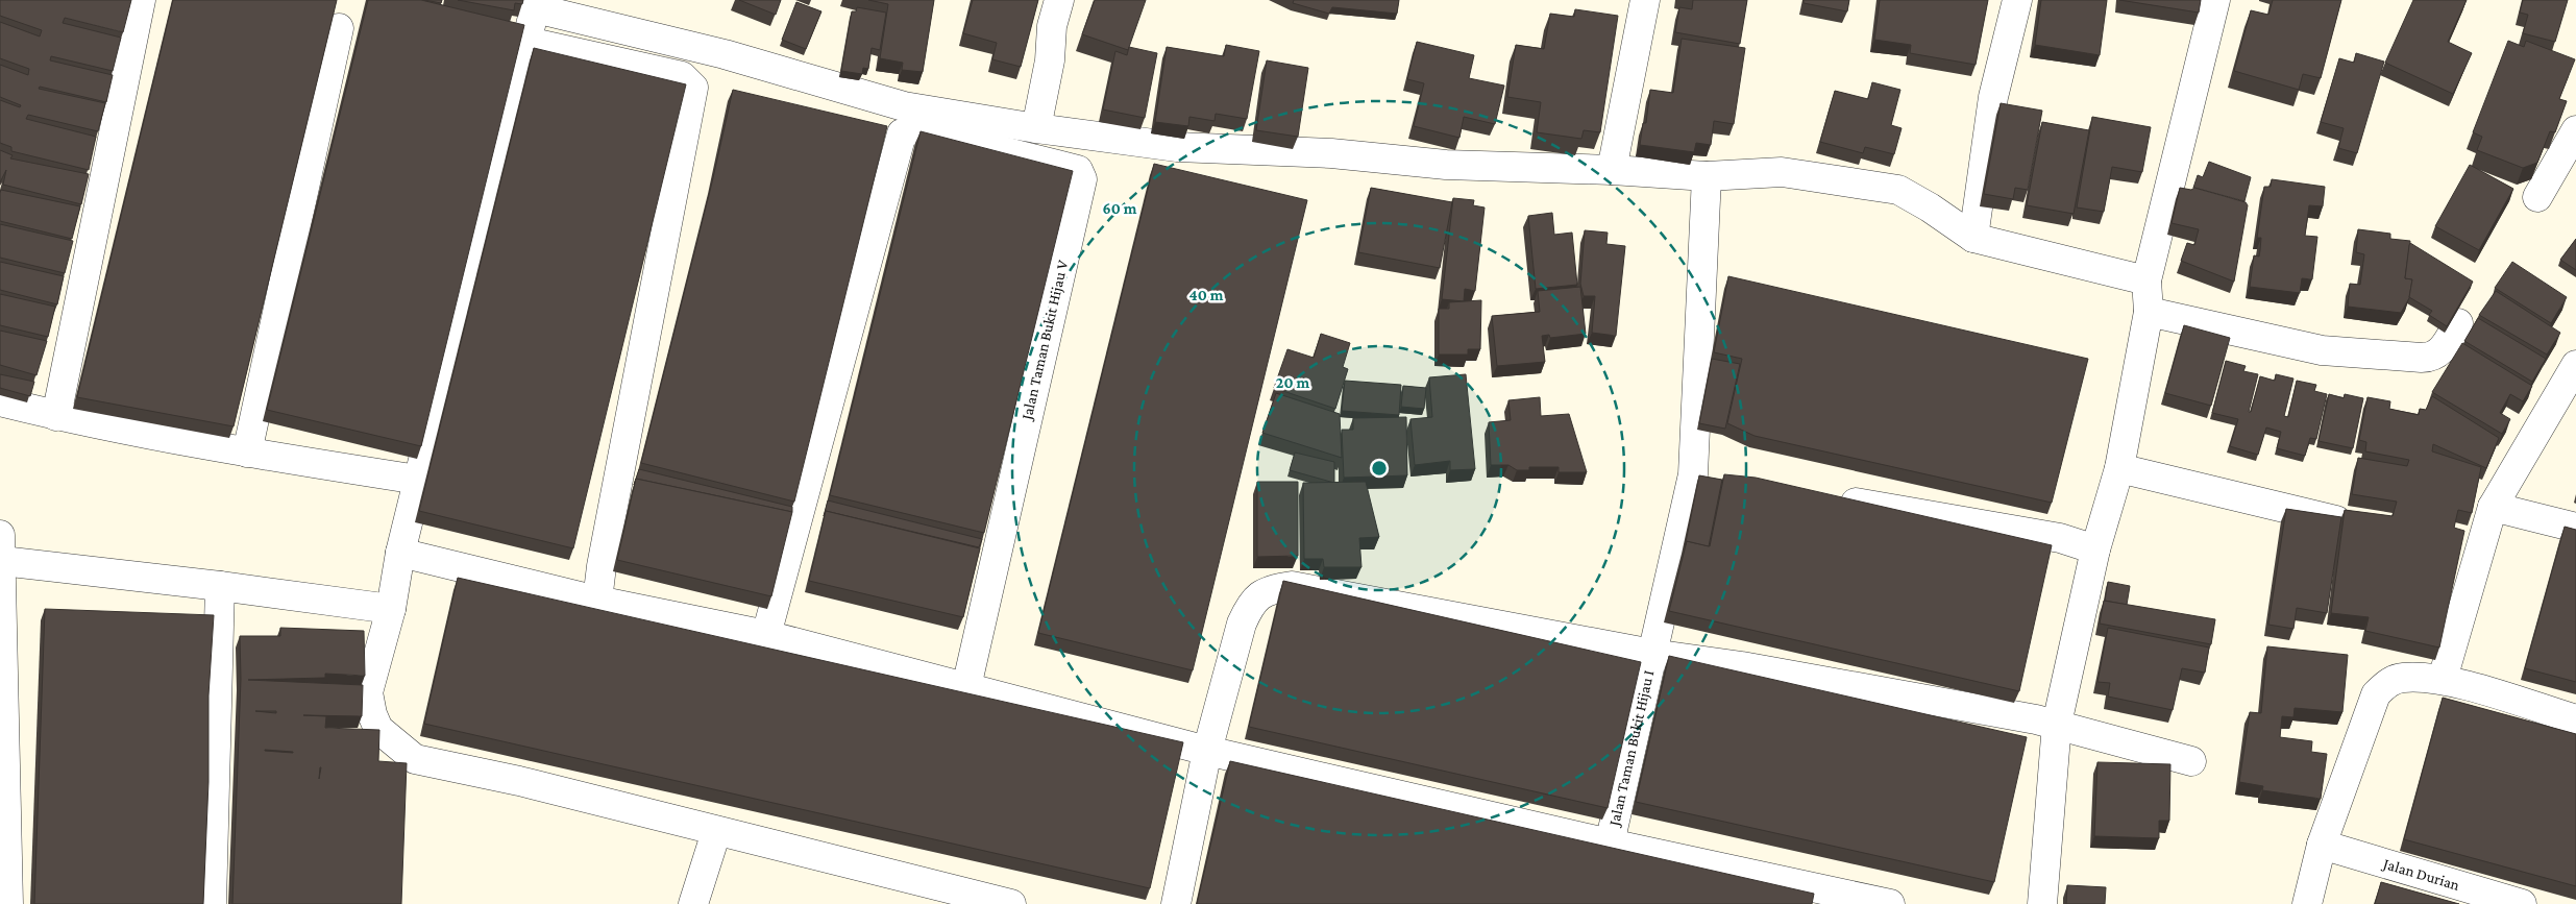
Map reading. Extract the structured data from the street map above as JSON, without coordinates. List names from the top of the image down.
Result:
{
  "streets": {
    "street": ["Jalan Taman Bukit Hijau V", "Jalan Taman Bukit Hijau I", "Jalan Durian"]
  },
  "rings": ["60 m", "40 m", "20 m"]
}
